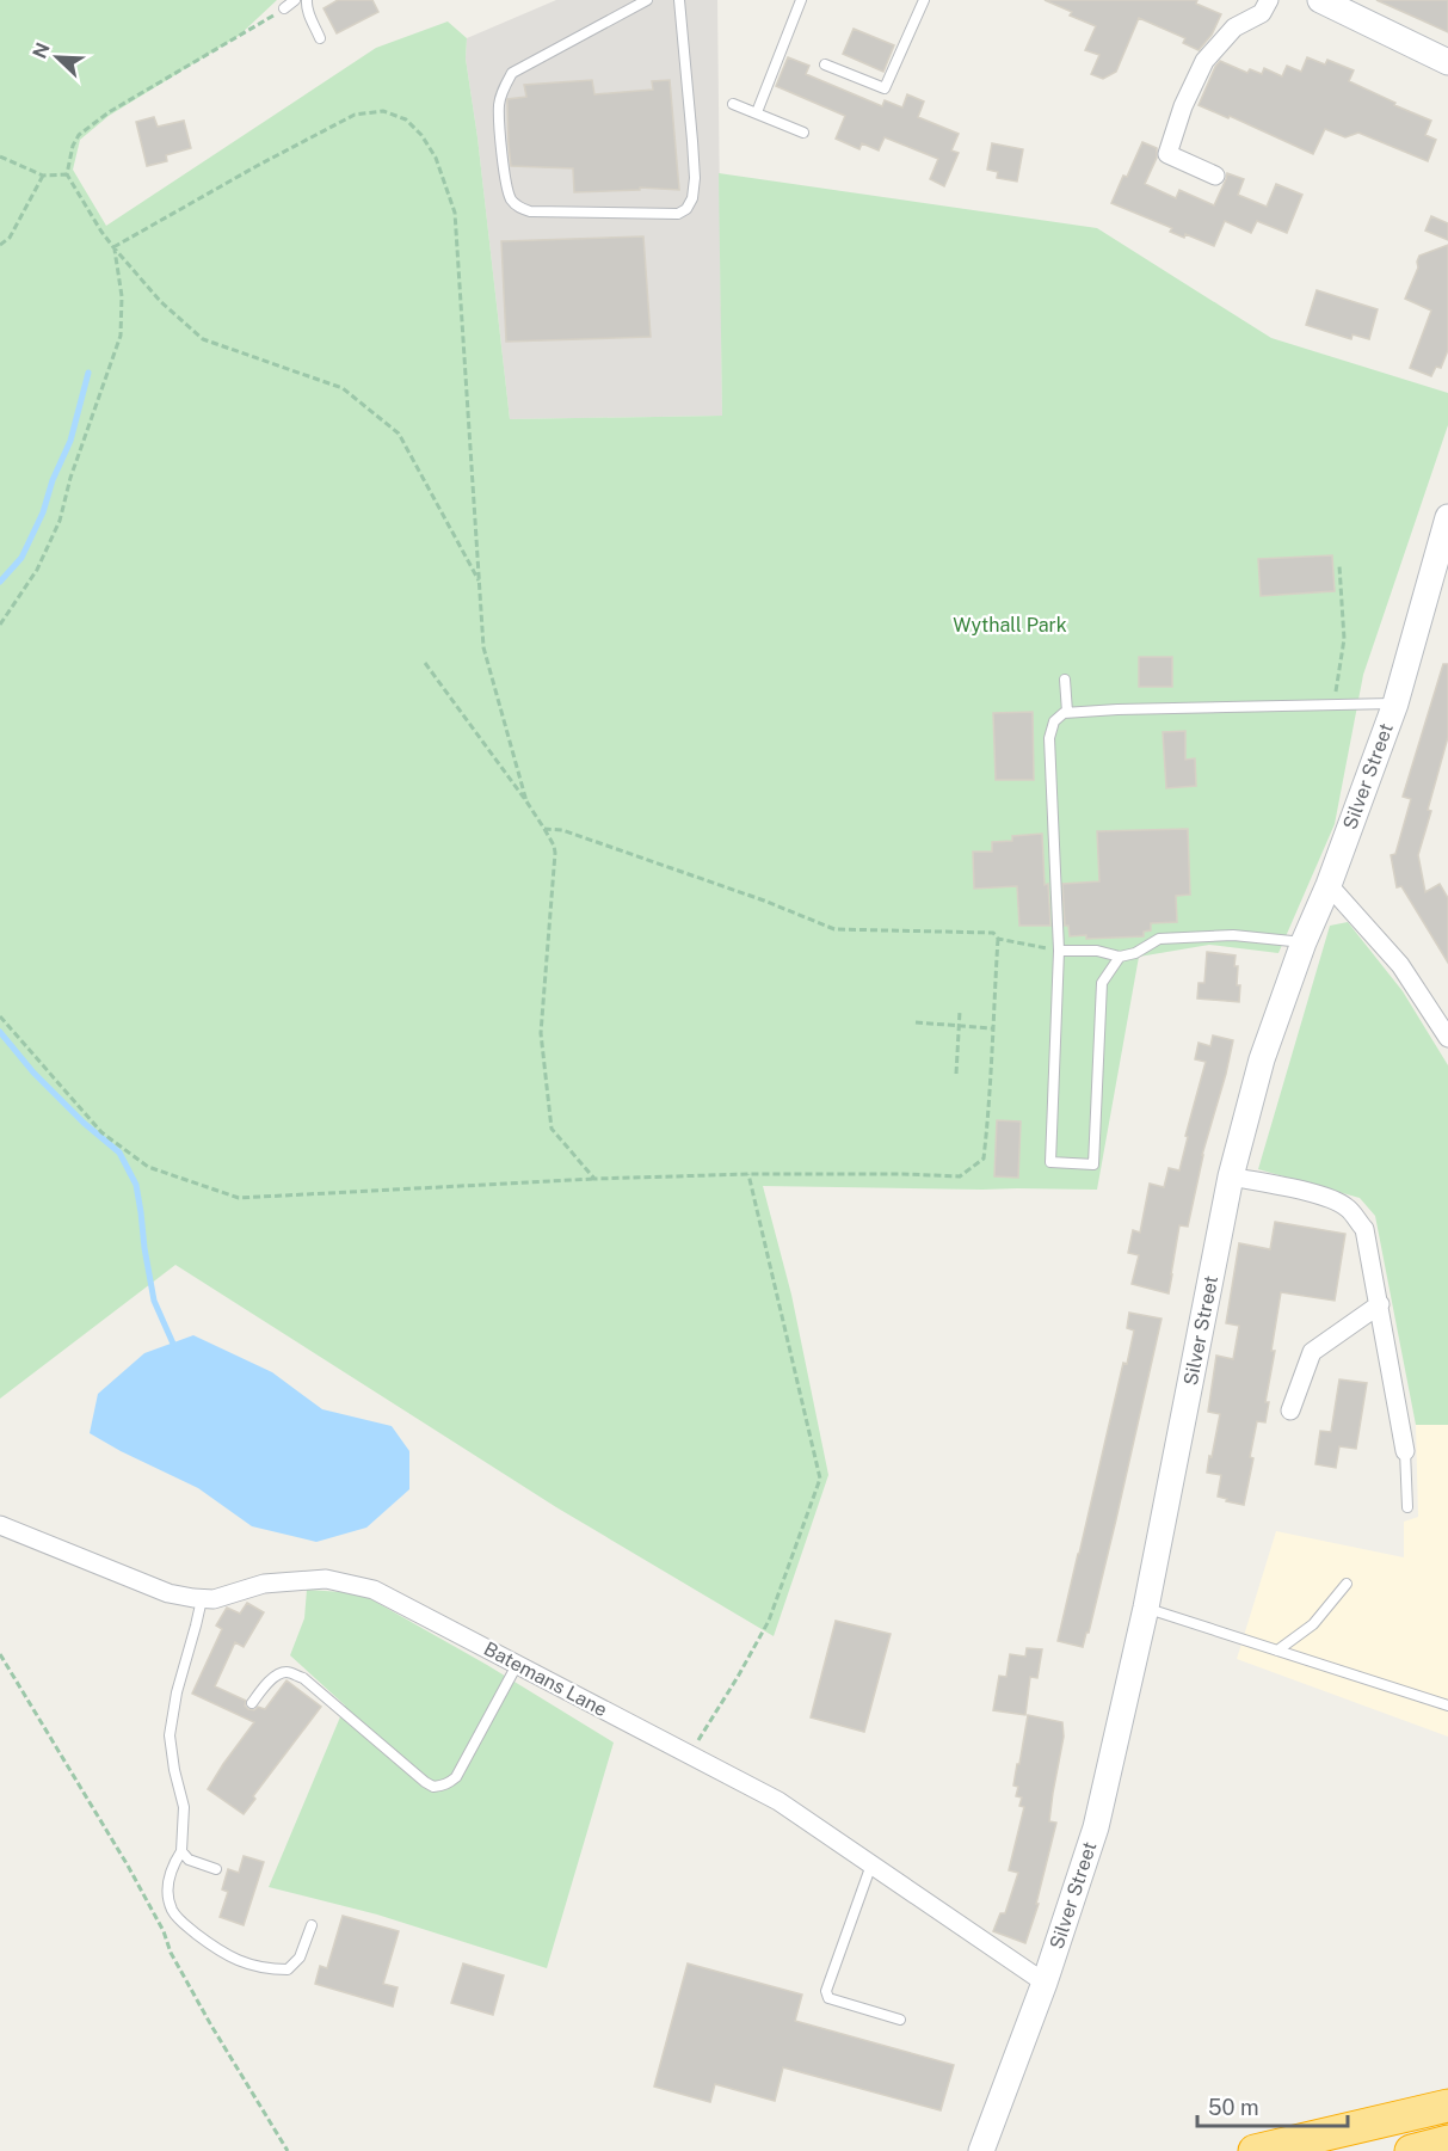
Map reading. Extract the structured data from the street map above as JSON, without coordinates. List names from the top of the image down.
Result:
{
  "streets": {
    "street": ["Silver Street", "Batemans Lane"]
  },
  "crossings": [
    ["Silver Street", "Batemans Lane"]
  ],
  "parks": ["Wythall Park"],
  "scale_bar": "50 m",
  "north": "top left"
}
